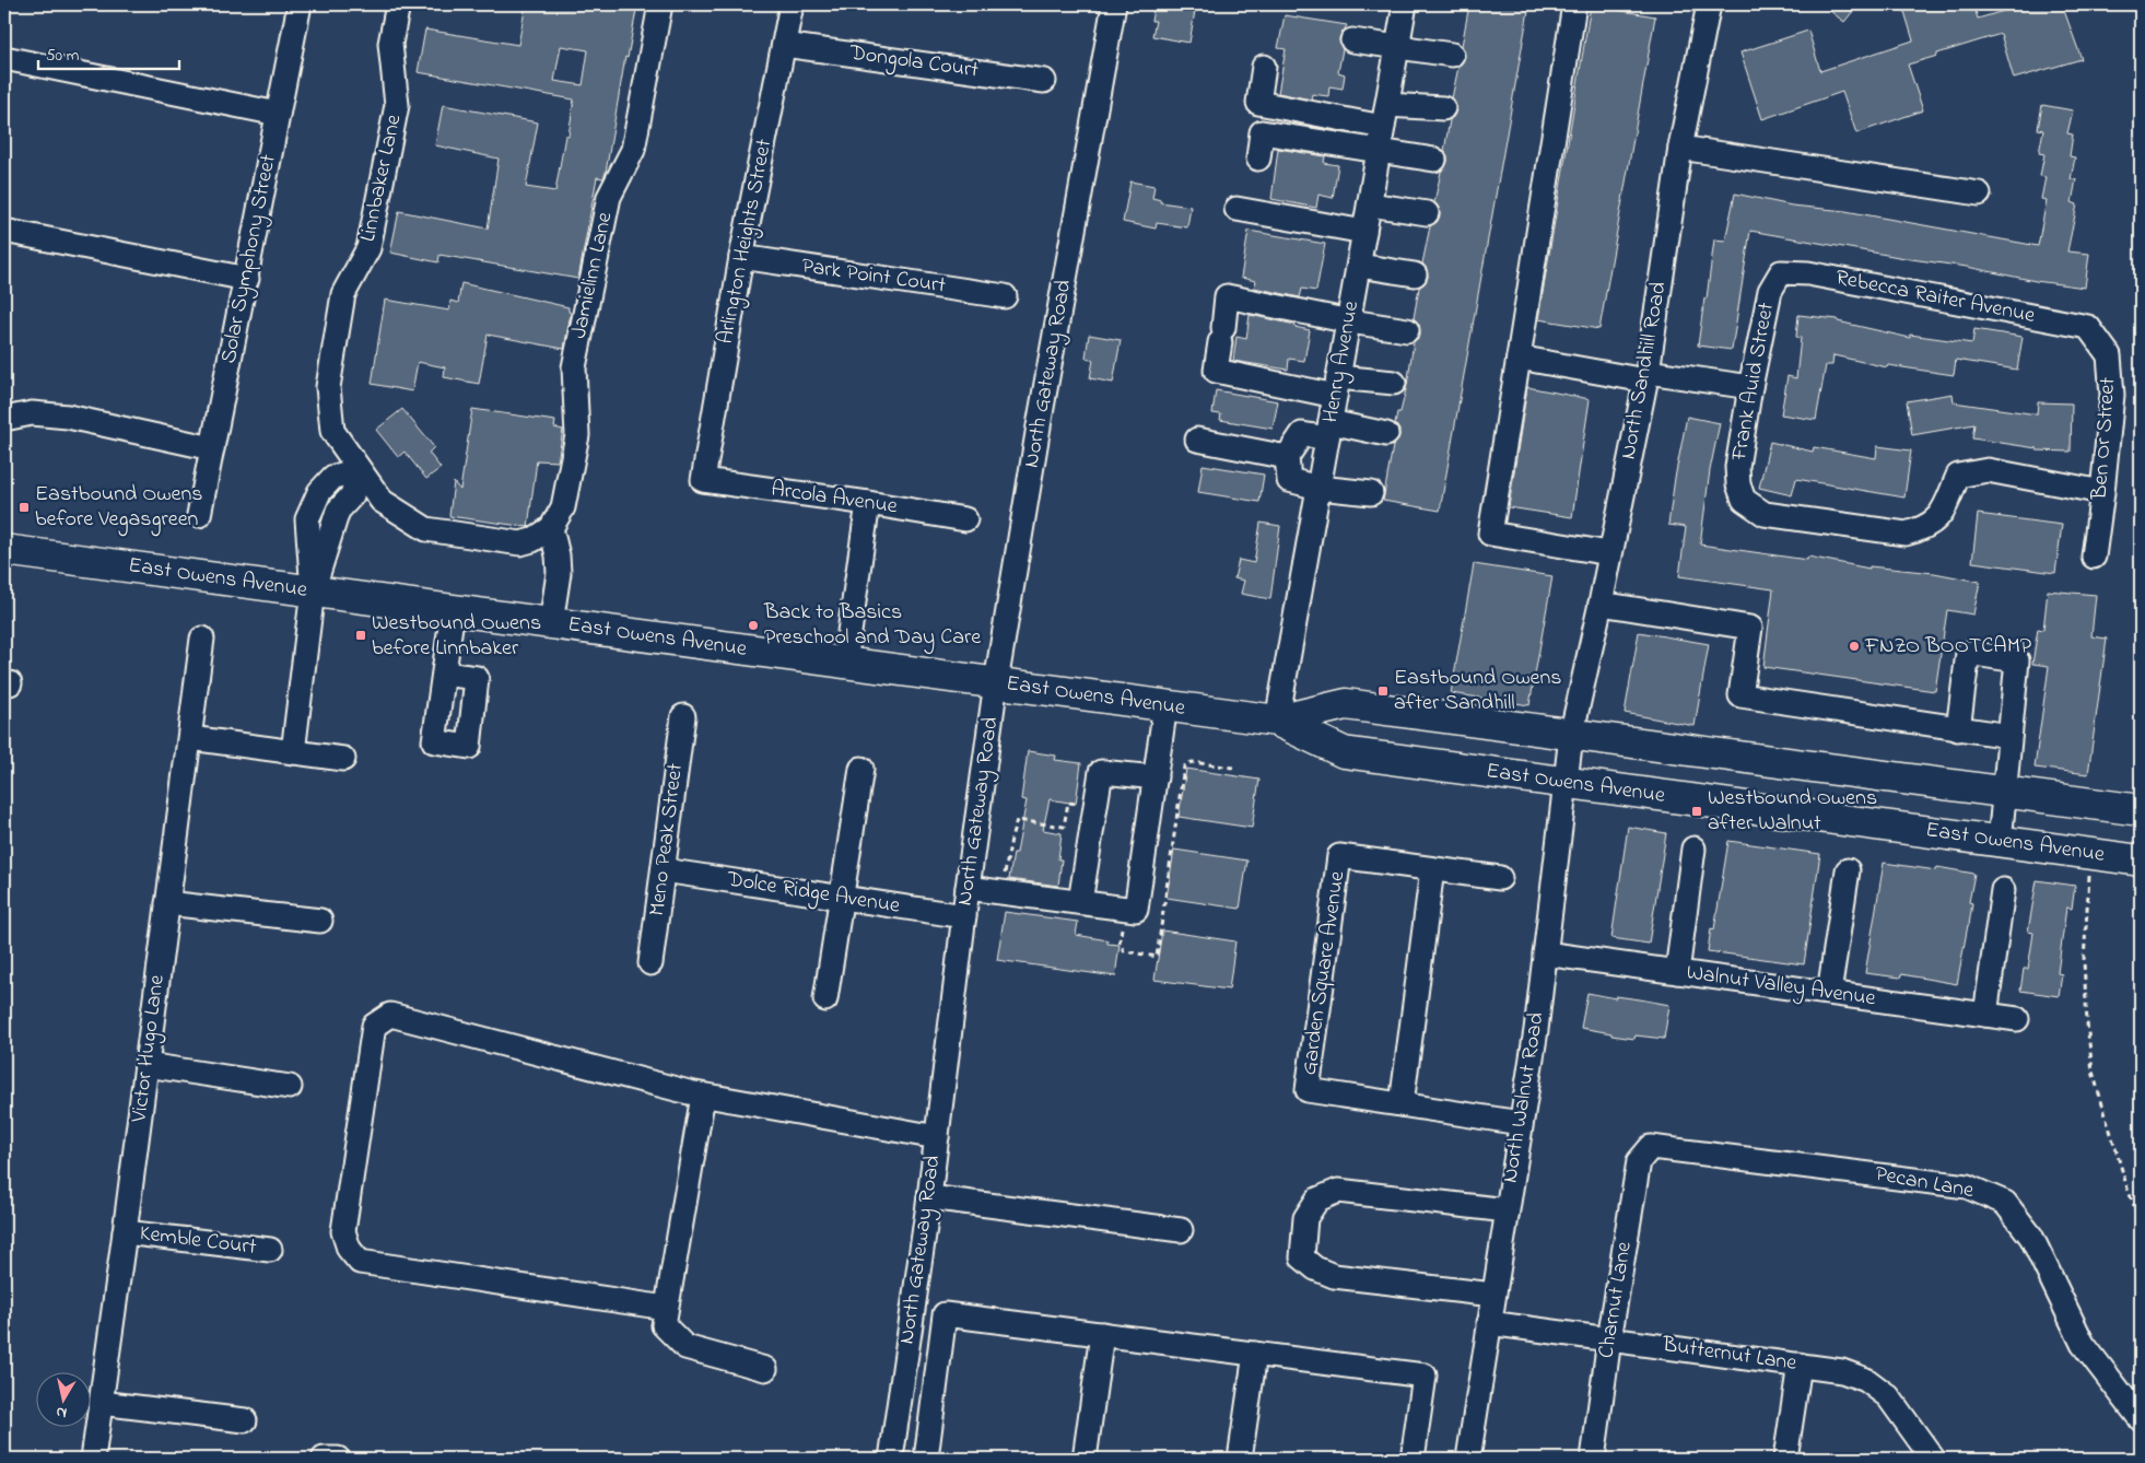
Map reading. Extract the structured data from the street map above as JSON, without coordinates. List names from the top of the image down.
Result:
{
  "streets": {
    "main road": ["East Owens Avenue"],
    "street": [
      "Dongola Court",
      "Linnbaker Lane",
      "Arlington Heights Street",
      "Solar Symphony Street",
      "Jamielinn Lane",
      "Park Point Court",
      "Rebecca Raiter Avenue",
      "Henry Avenue",
      "North Sandhill Road",
      "North Gateway Road",
      "Frank Auid Street",
      "Ben Or Street",
      "Arcola Avenue",
      "Meno Peak Street",
      "Dolce Ridge Avenue",
      "Garden Square Avenue",
      "Walnut Valley Avenue",
      "Victor Hugo Lane",
      "North Walnut Road",
      "Pecan Lane",
      "Kemble Court",
      "Charnut Lane",
      "Butternut Lane"
    ]
  },
  "crossings": [
    ["Dongola Court", "Arlington Heights Street"],
    ["Linnbaker Lane", "Jamielinn Lane"],
    ["Arlington Heights Street", "Park Point Court"],
    ["Arlington Heights Street", "Arcola Avenue"],
    ["Rebecca Raiter Avenue", "Frank Auid Street"],
    ["Rebecca Raiter Avenue", "Ben Or Street"],
    ["Henry Avenue", "East Owens Avenue"],
    ["North Sandhill Road", "East Owens Avenue"],
    ["North Sandhill Road", "North Walnut Road"],
    ["North Gateway Road", "East Owens Avenue"],
    ["North Gateway Road", "Dolce Ridge Avenue"],
    ["Frank Auid Street", "Ben Or Street"],
    ["East Owens Avenue", "North Walnut Road"],
    ["Meno Peak Street", "Dolce Ridge Avenue"],
    ["Garden Square Avenue", "North Walnut Road"],
    ["Walnut Valley Avenue", "North Walnut Road"],
    ["Victor Hugo Lane", "Kemble Court"],
    ["North Walnut Road", "Butternut Lane"],
    ["Pecan Lane", "Charnut Lane"],
    ["Charnut Lane", "Butternut Lane"]
  ],
  "places": {
    "transit": [
      "Eastbound Owens before Vegasgreen",
      "Westbound Owens before Linnbaker",
      "Eastbound Owens after Sandhill",
      "Westbound Owens after Walnut"
    ],
    "other": ["Back to Basics Preschool and Day Care", "FNZO BOOTCAMP"]
  },
  "scale_bar": "50 m",
  "north": "bottom"
}
